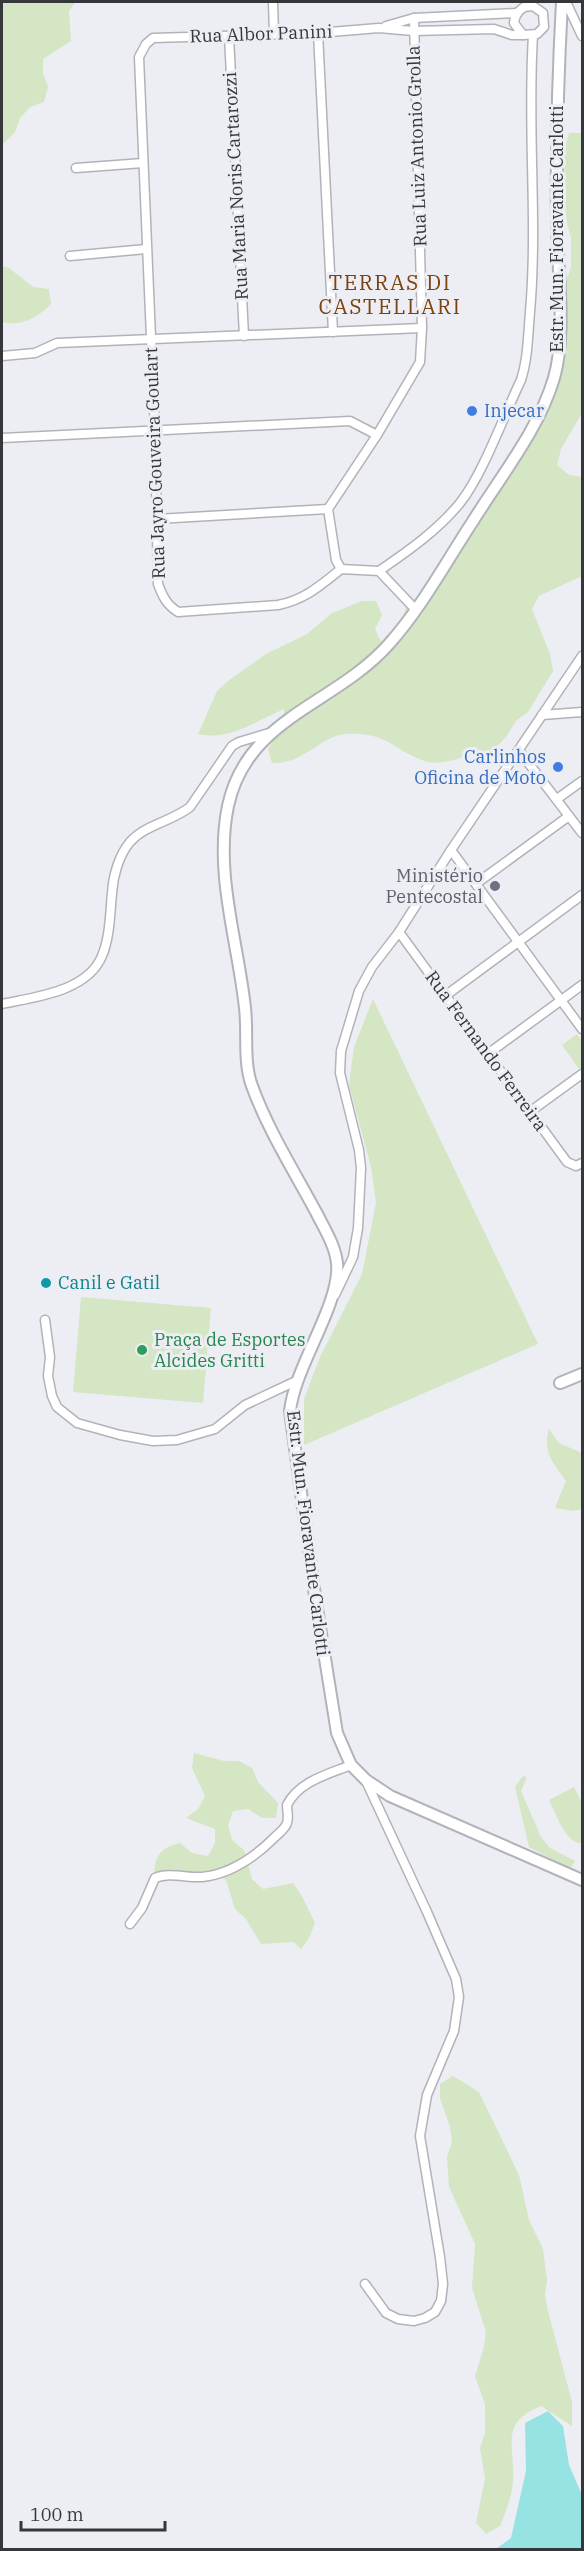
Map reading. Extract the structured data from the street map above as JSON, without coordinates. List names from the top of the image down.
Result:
{
  "streets": {
    "street": [
      "Rua Albor Panini",
      "Rua Luiz Antonio Grolla",
      "Rua Maria Noris Cartarozzi",
      "Estr. Mun. Fioravante Carlotti",
      "Rua Jayro Gouveira Goulart",
      "Rua Fernando Ferreira"
    ]
  },
  "crossings": [
    ["Rua Albor Panini", "Rua Maria Noris Cartarozzi"],
    ["Rua Albor Panini", "Rua Jayro Gouveira Goulart"]
  ],
  "districts": ["TERRAS DI CASTELLARI"],
  "places": [
    "Injecar",
    "Carlinhos Oficina de Moto",
    "Ministério Pentecostal",
    "Canil e Gatil",
    "Praça de Esportes Alcides Gritti"
  ],
  "scale_bar": "100 m"
}
